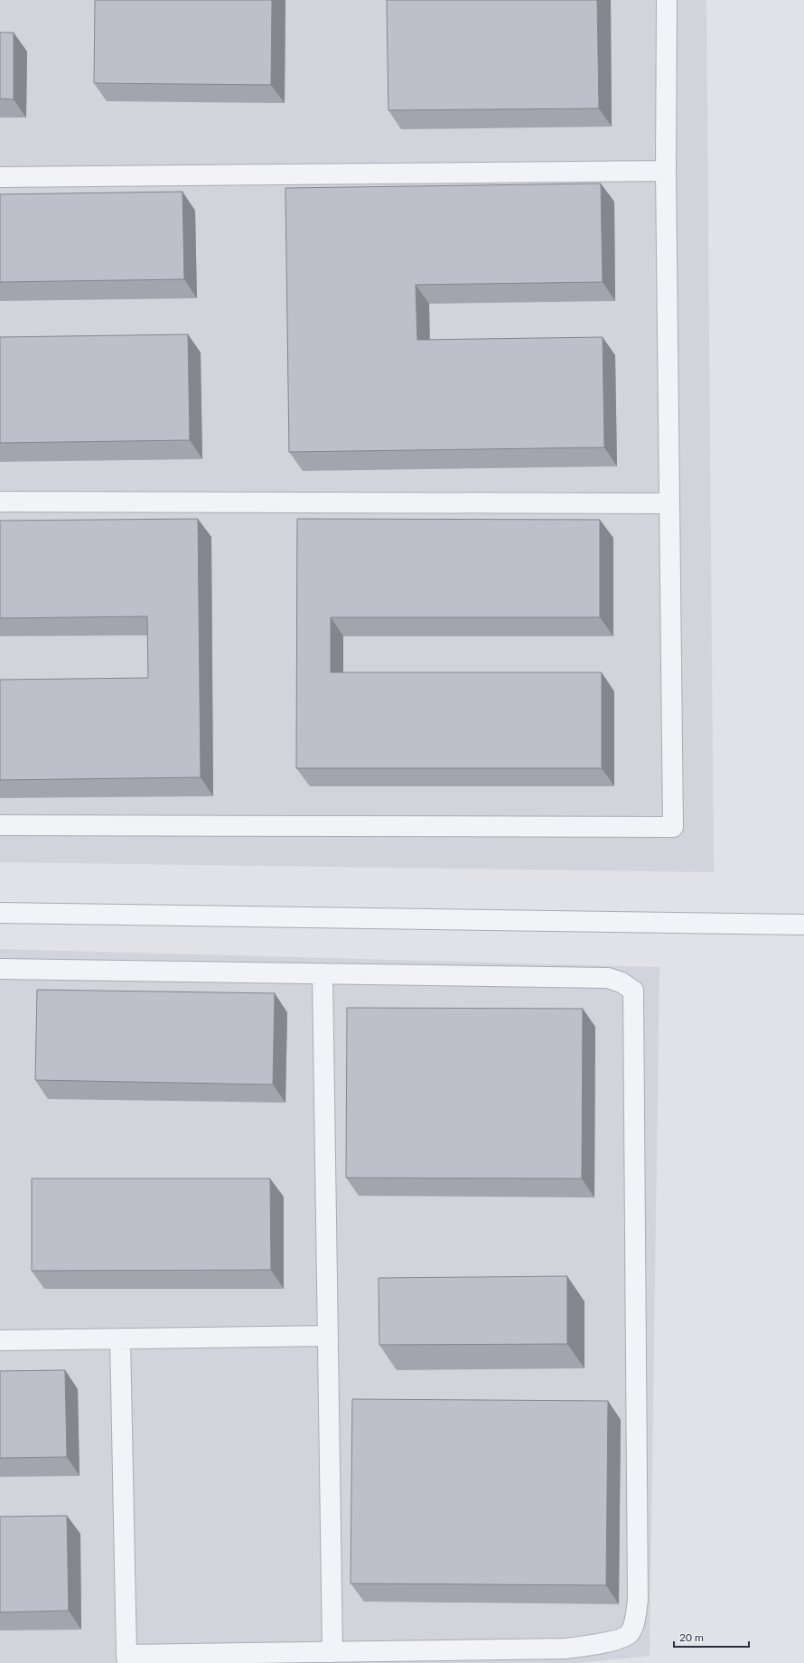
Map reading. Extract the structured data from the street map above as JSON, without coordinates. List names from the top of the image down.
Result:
{
  "scale_bar": "20 m"
}
